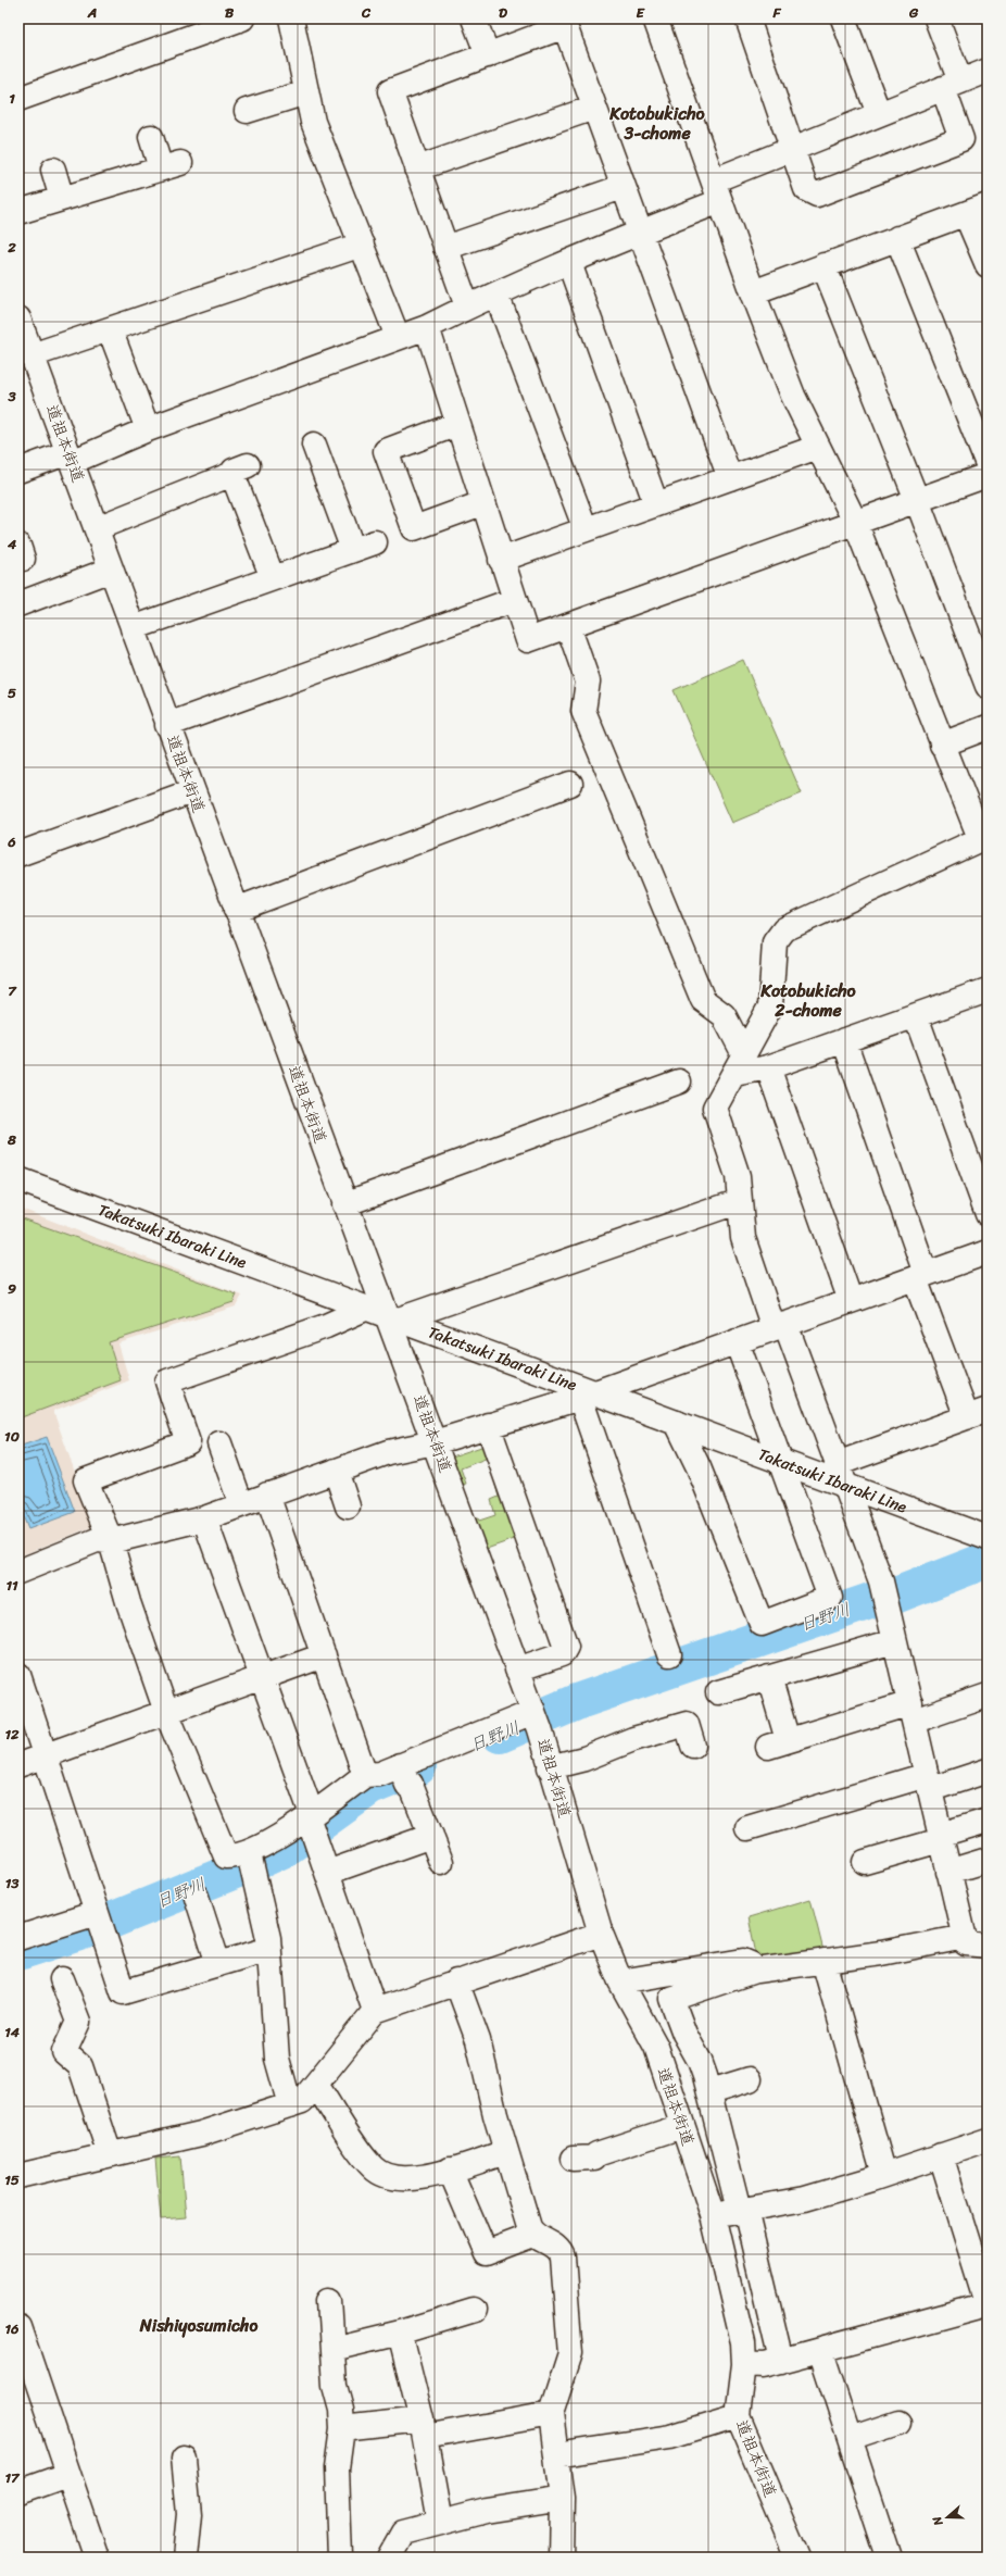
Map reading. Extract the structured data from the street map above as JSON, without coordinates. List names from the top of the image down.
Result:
{
  "streets": {
    "street": ["道祖本街道", "Takatsuki Ibaraki Line"]
  },
  "crossings": [
    ["道祖本街道", "Takatsuki Ibaraki Line"]
  ],
  "districts": ["Kotobukicho 3-chome", "Kotobukicho 2-chome", "Nishiyosumicho"],
  "water": ["日野川"],
  "north": "left",
  "grid": {
    "columns": [
      "A",
      "B",
      "C",
      "D",
      "E",
      "F",
      "G"
    ],
    "rows": [
      "1",
      "2",
      "3",
      "4",
      "5",
      "6",
      "7",
      "8",
      "9",
      "10",
      "11",
      "12",
      "13",
      "14",
      "15",
      "16",
      "17"
    ]
  }
}
